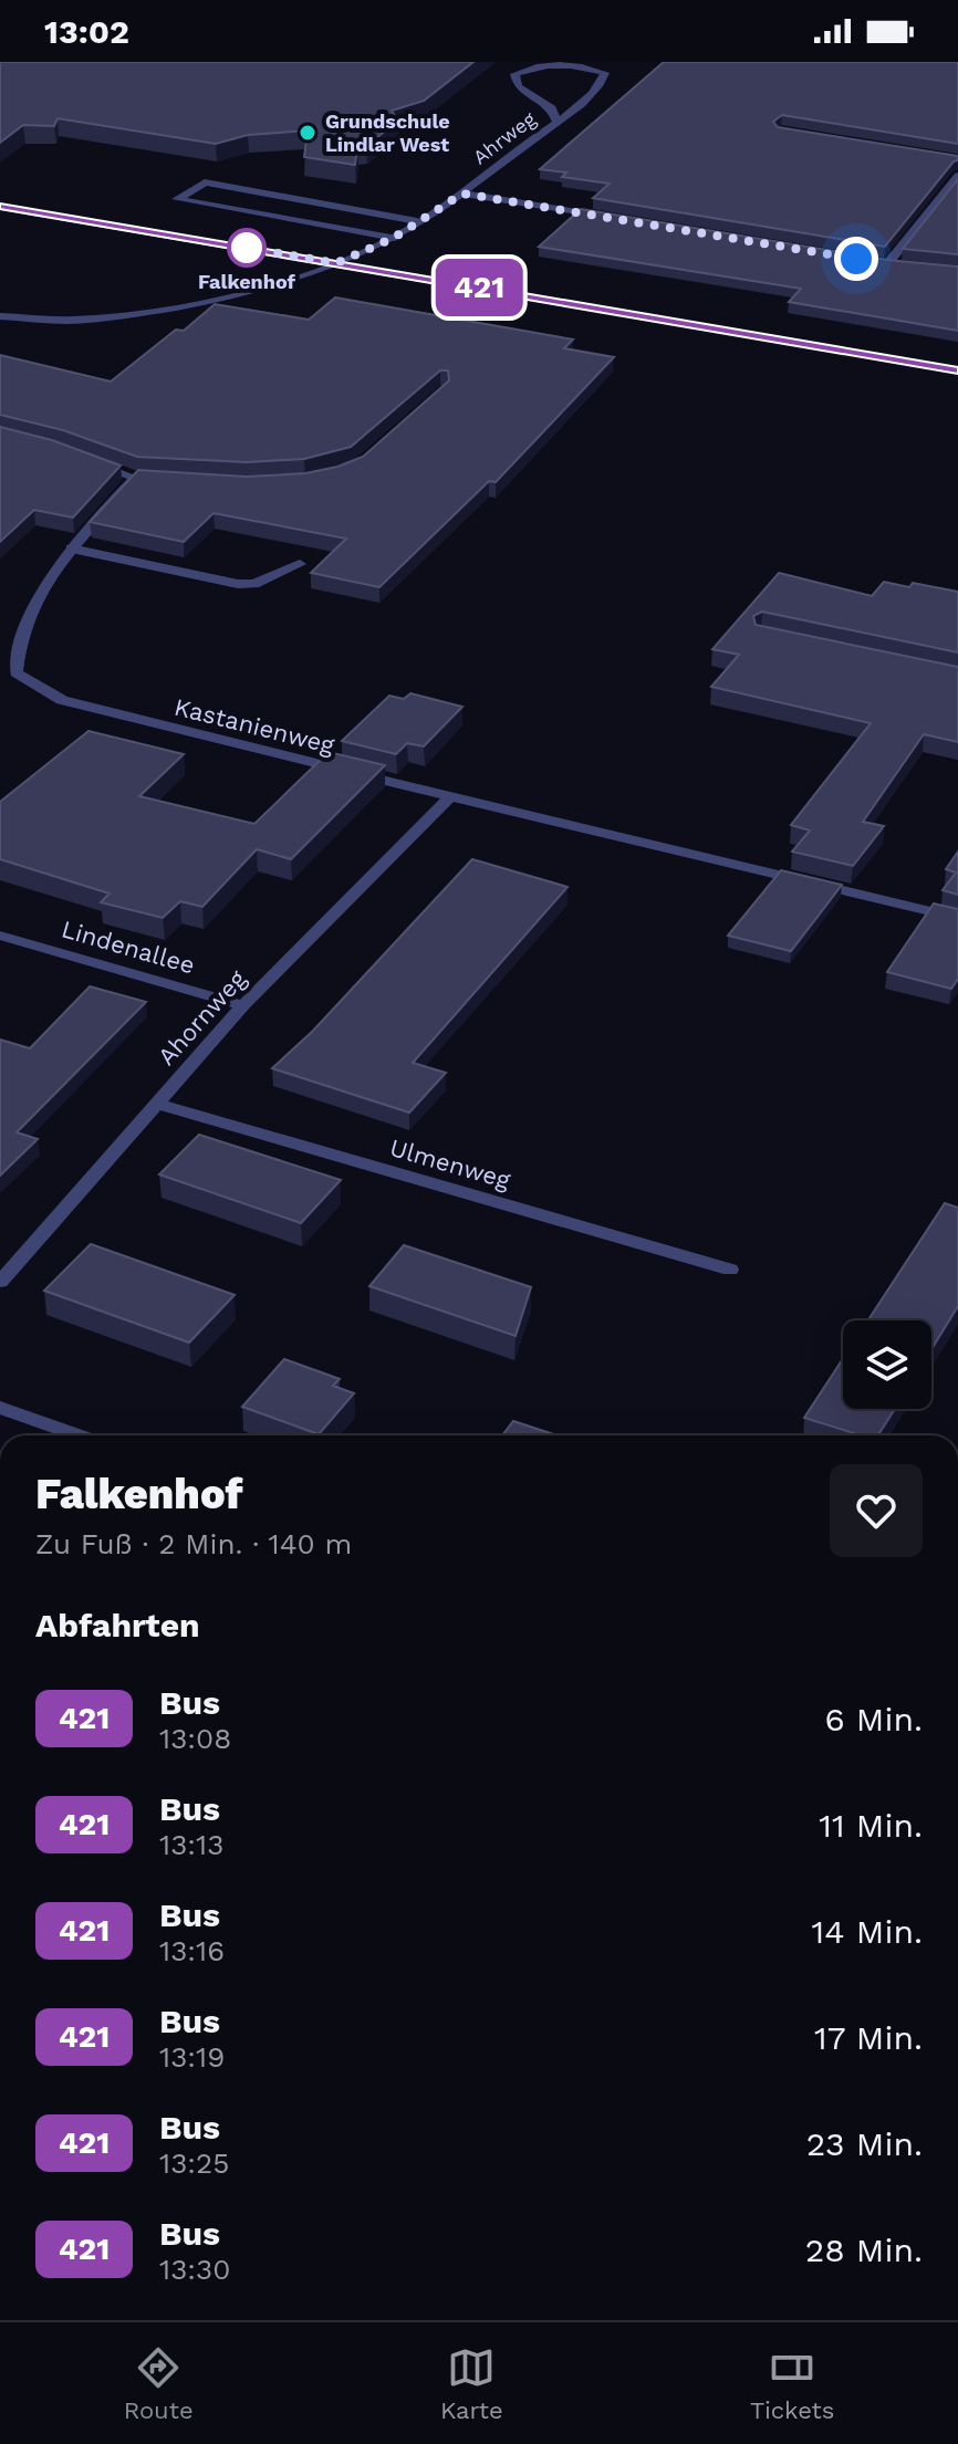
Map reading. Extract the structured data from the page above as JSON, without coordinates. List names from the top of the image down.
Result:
{
  "streets": {
    "street": [
      "Ahrweg",
      "Kastanienweg",
      "Lindenallee",
      "Ahornweg",
      "Ulmenweg"
    ]
  },
  "crossings": [
    ["Kastanienweg", "Ahornweg"],
    ["Lindenallee", "Ahornweg"],
    ["Ahornweg", "Ulmenweg"]
  ],
  "places": ["Grundschule Lindlar West", "Falkenhof"],
  "lines": ["bus line 421"],
  "page": {
    "status": "13:02",
    "on_map": "421",
    "heading": [
      ["Falkenhof", "Zu Fuß · 2 Min. · 140 m"],
      "Abfahrten"
    ],
    "list": [
      {
        "mark": "421",
        "name": "Bus",
        "note": "13:08",
        "value": "6 Min."
      },
      {
        "mark": "421",
        "name": "Bus",
        "note": "13:13",
        "value": "11 Min."
      },
      {
        "mark": "421",
        "name": "Bus",
        "note": "13:16",
        "value": "14 Min."
      },
      {
        "mark": "421",
        "name": "Bus",
        "note": "13:19",
        "value": "17 Min."
      },
      {
        "mark": "421",
        "name": "Bus",
        "note": "13:25",
        "value": "23 Min."
      },
      {
        "mark": "421",
        "name": "Bus",
        "note": "13:30",
        "value": "28 Min."
      }
    ],
    "tabs": ["Route", "Karte", "Tickets"]
  }
}
